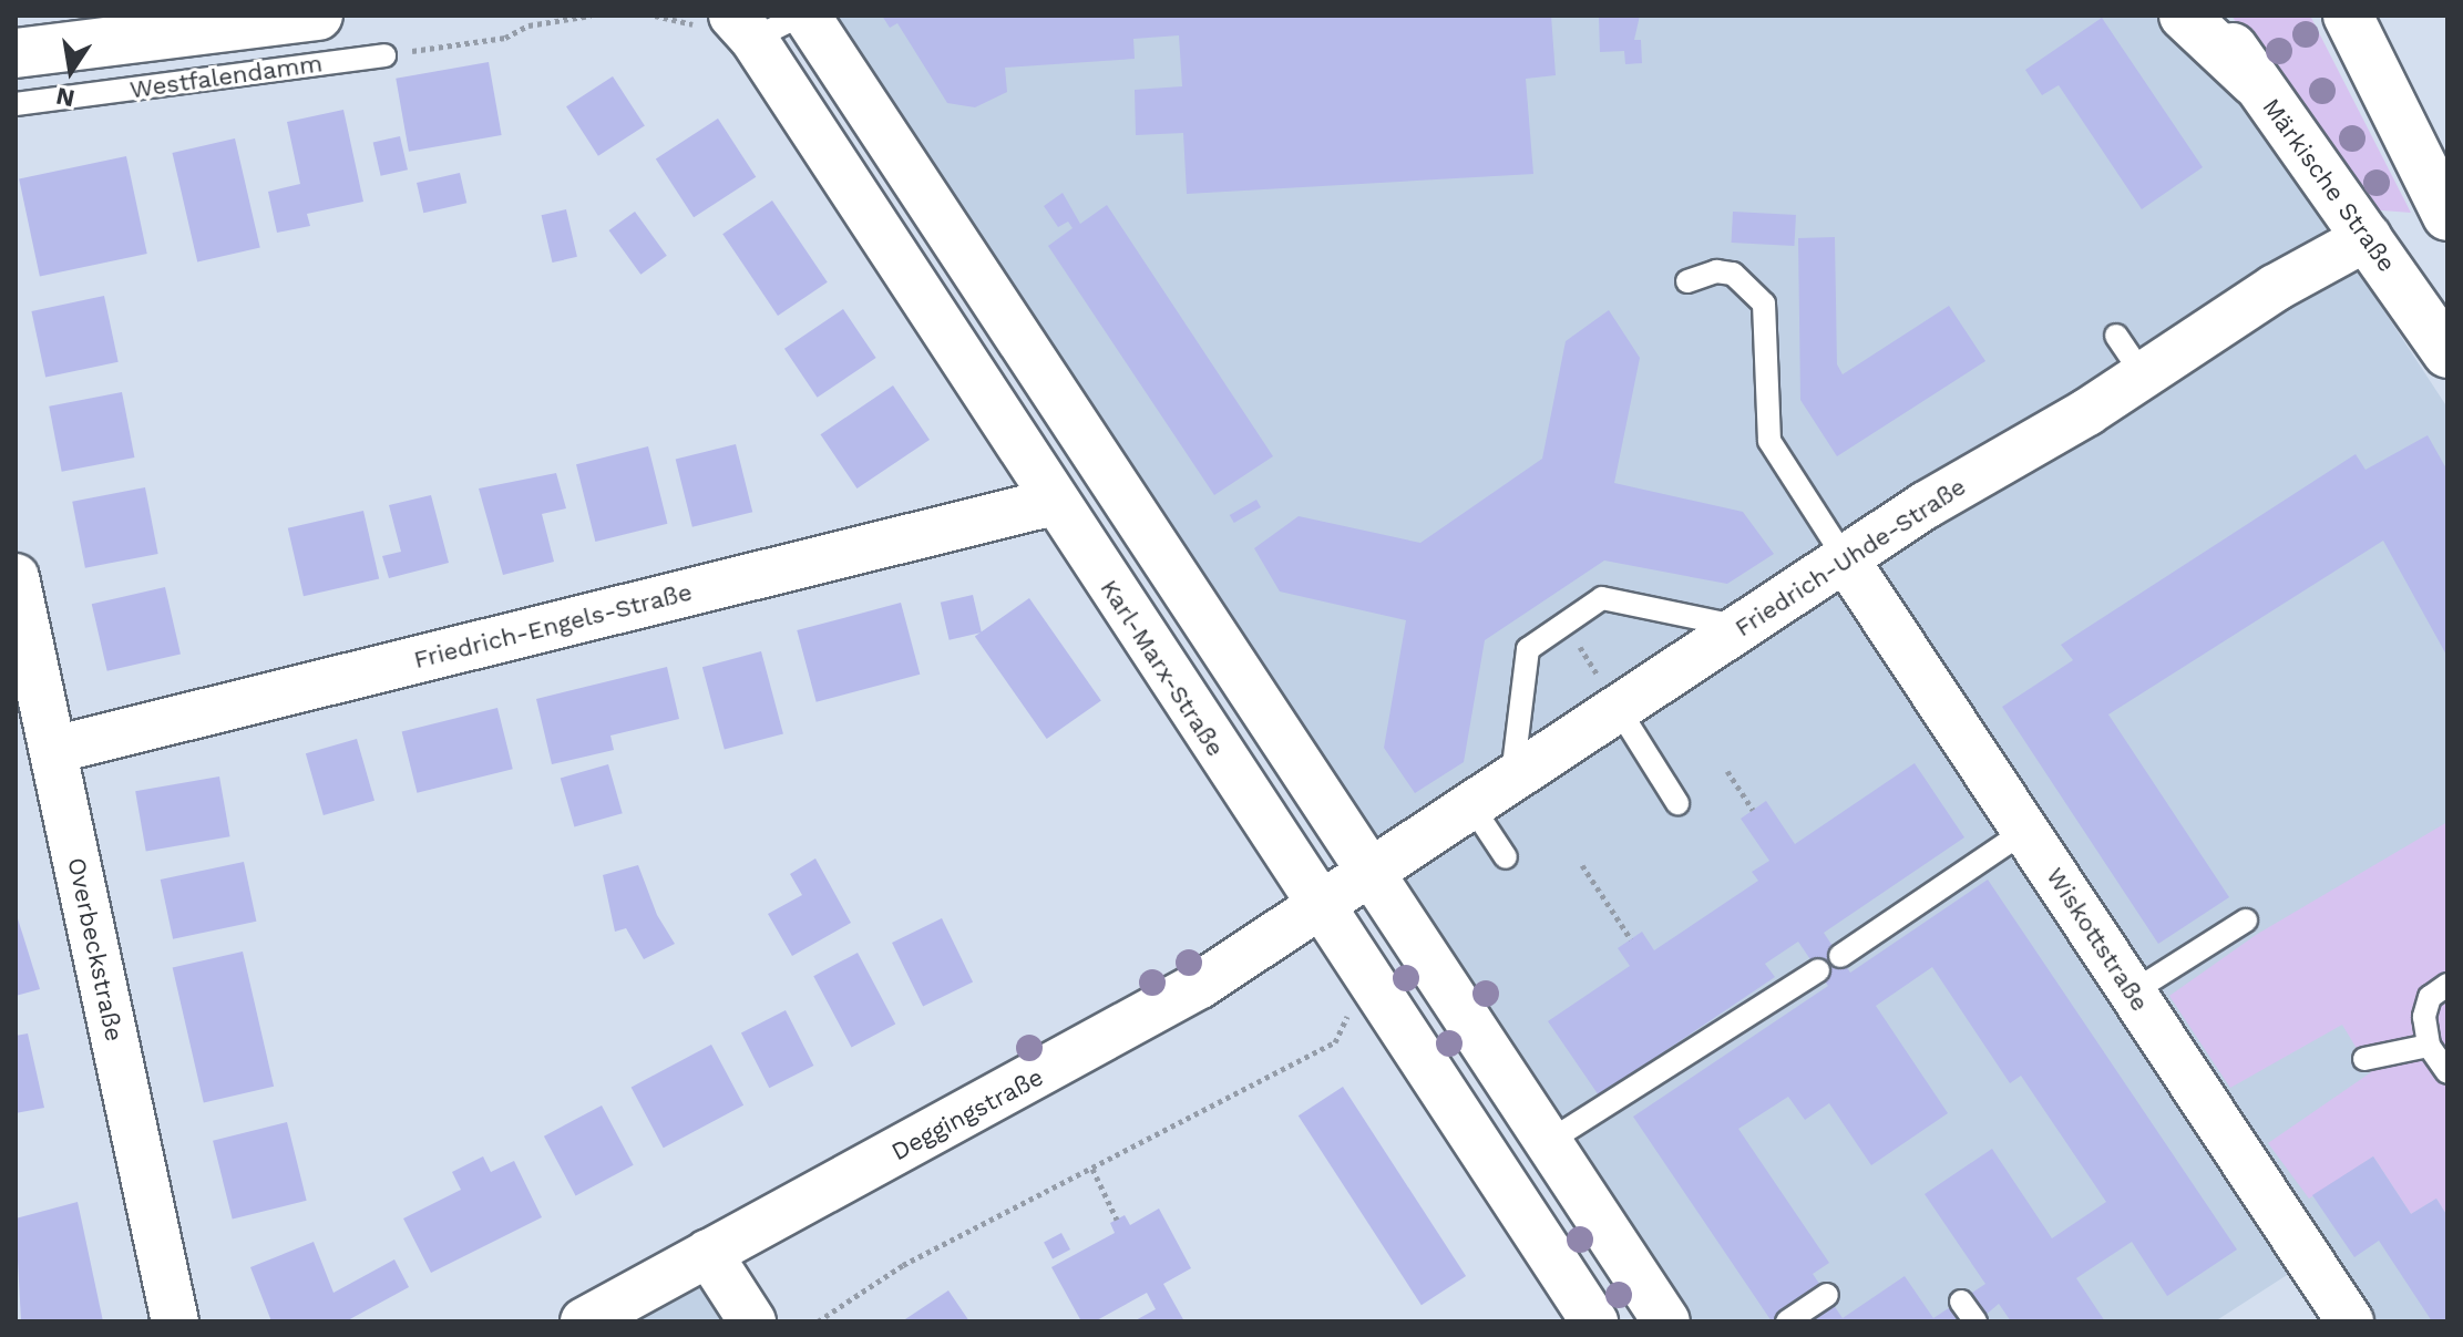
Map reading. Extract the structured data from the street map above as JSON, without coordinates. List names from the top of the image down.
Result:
{
  "streets": {
    "main road": ["Westfalendamm", "Märkische Straße"],
    "street": [
      "Friedrich-Uhde-Straße",
      "Friedrich-Engels-Straße",
      "Karl-Marx-Straße",
      "Wiskottstraße",
      "Overbeckstraße",
      "Deggingstraße"
    ]
  },
  "crossings": [
    ["Märkische Straße", "Friedrich-Uhde-Straße"],
    ["Friedrich-Uhde-Straße", "Karl-Marx-Straße"],
    ["Friedrich-Uhde-Straße", "Wiskottstraße"],
    ["Friedrich-Uhde-Straße", "Deggingstraße"],
    ["Friedrich-Engels-Straße", "Karl-Marx-Straße"],
    ["Friedrich-Engels-Straße", "Overbeckstraße"],
    ["Karl-Marx-Straße", "Deggingstraße"]
  ],
  "north": "bottom"
}
